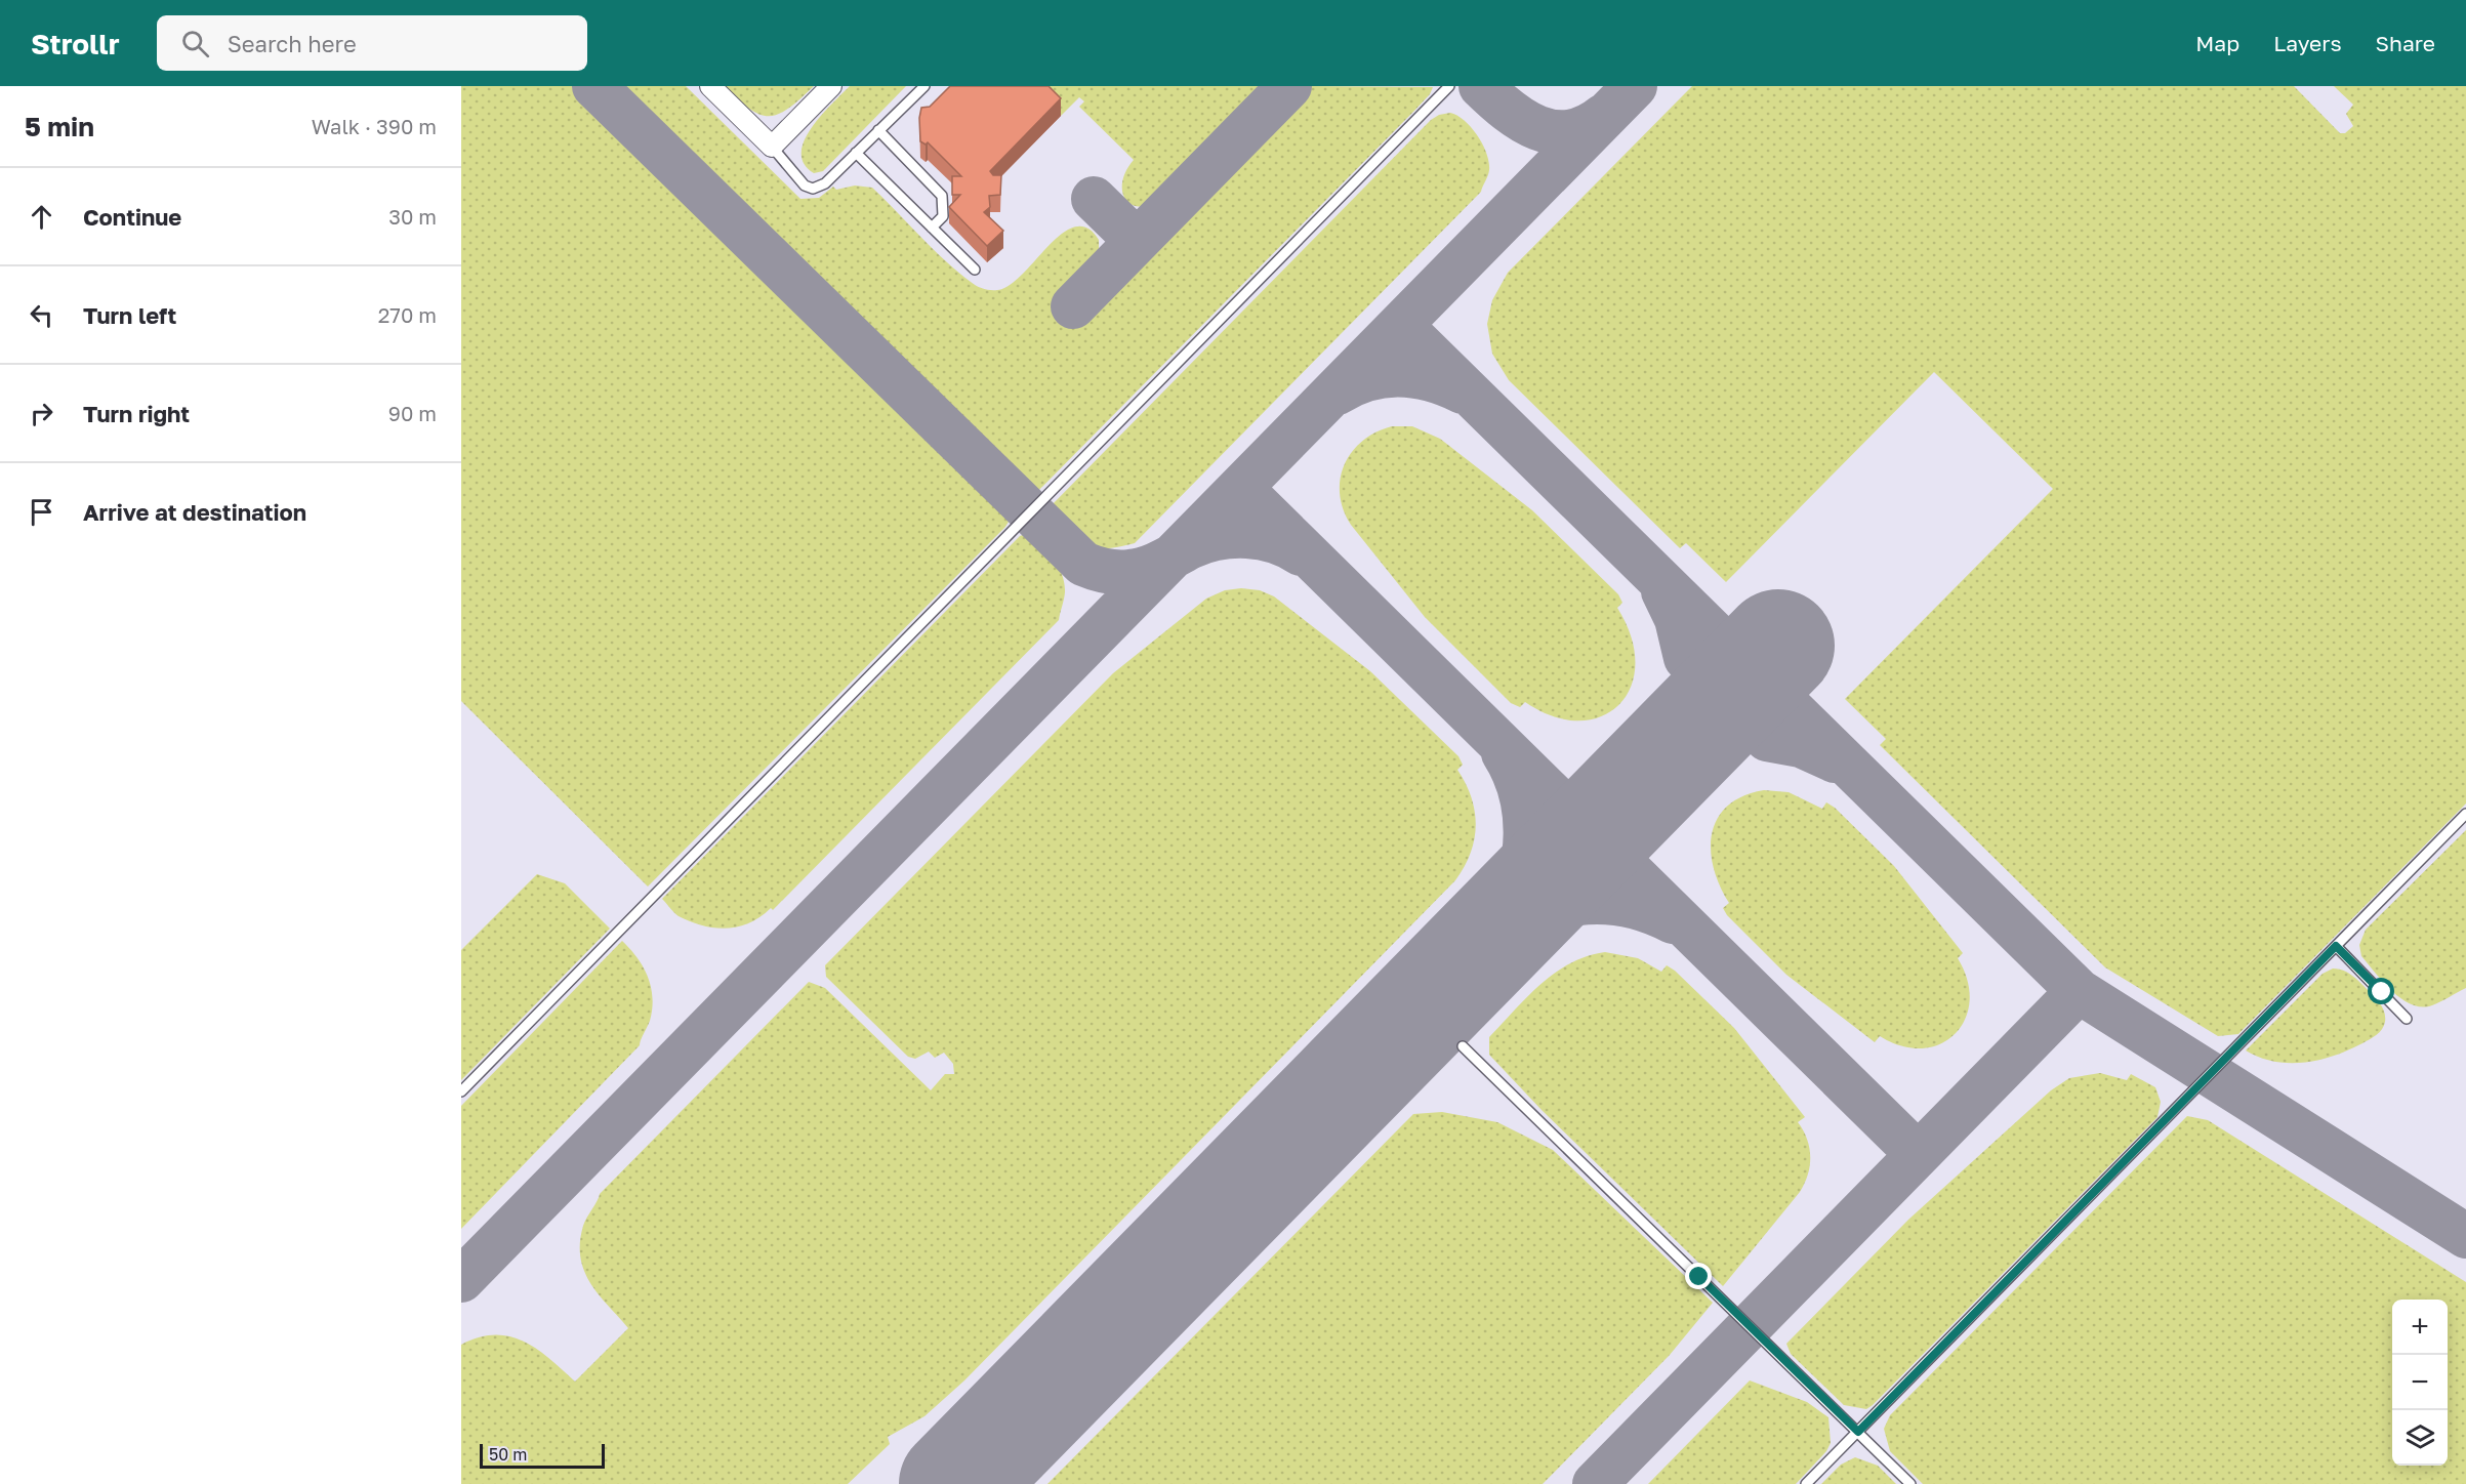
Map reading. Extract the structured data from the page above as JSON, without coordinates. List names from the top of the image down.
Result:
{
  "scale_bar": "50 m",
  "page": {
    "header": "Strollr",
    "search": "Search here",
    "nav": ["Map", "Layers", "Share"],
    "heading": ["5 min", "Walk · 390 m"],
    "list": [
      ["Continue", "30 m"],
      ["Turn left", "270 m"],
      ["Turn right", "90 m"],
      "Arrive at destination"
    ],
    "map_buttons": ["+", "−"],
    "scale": "50 m"
  }
}
